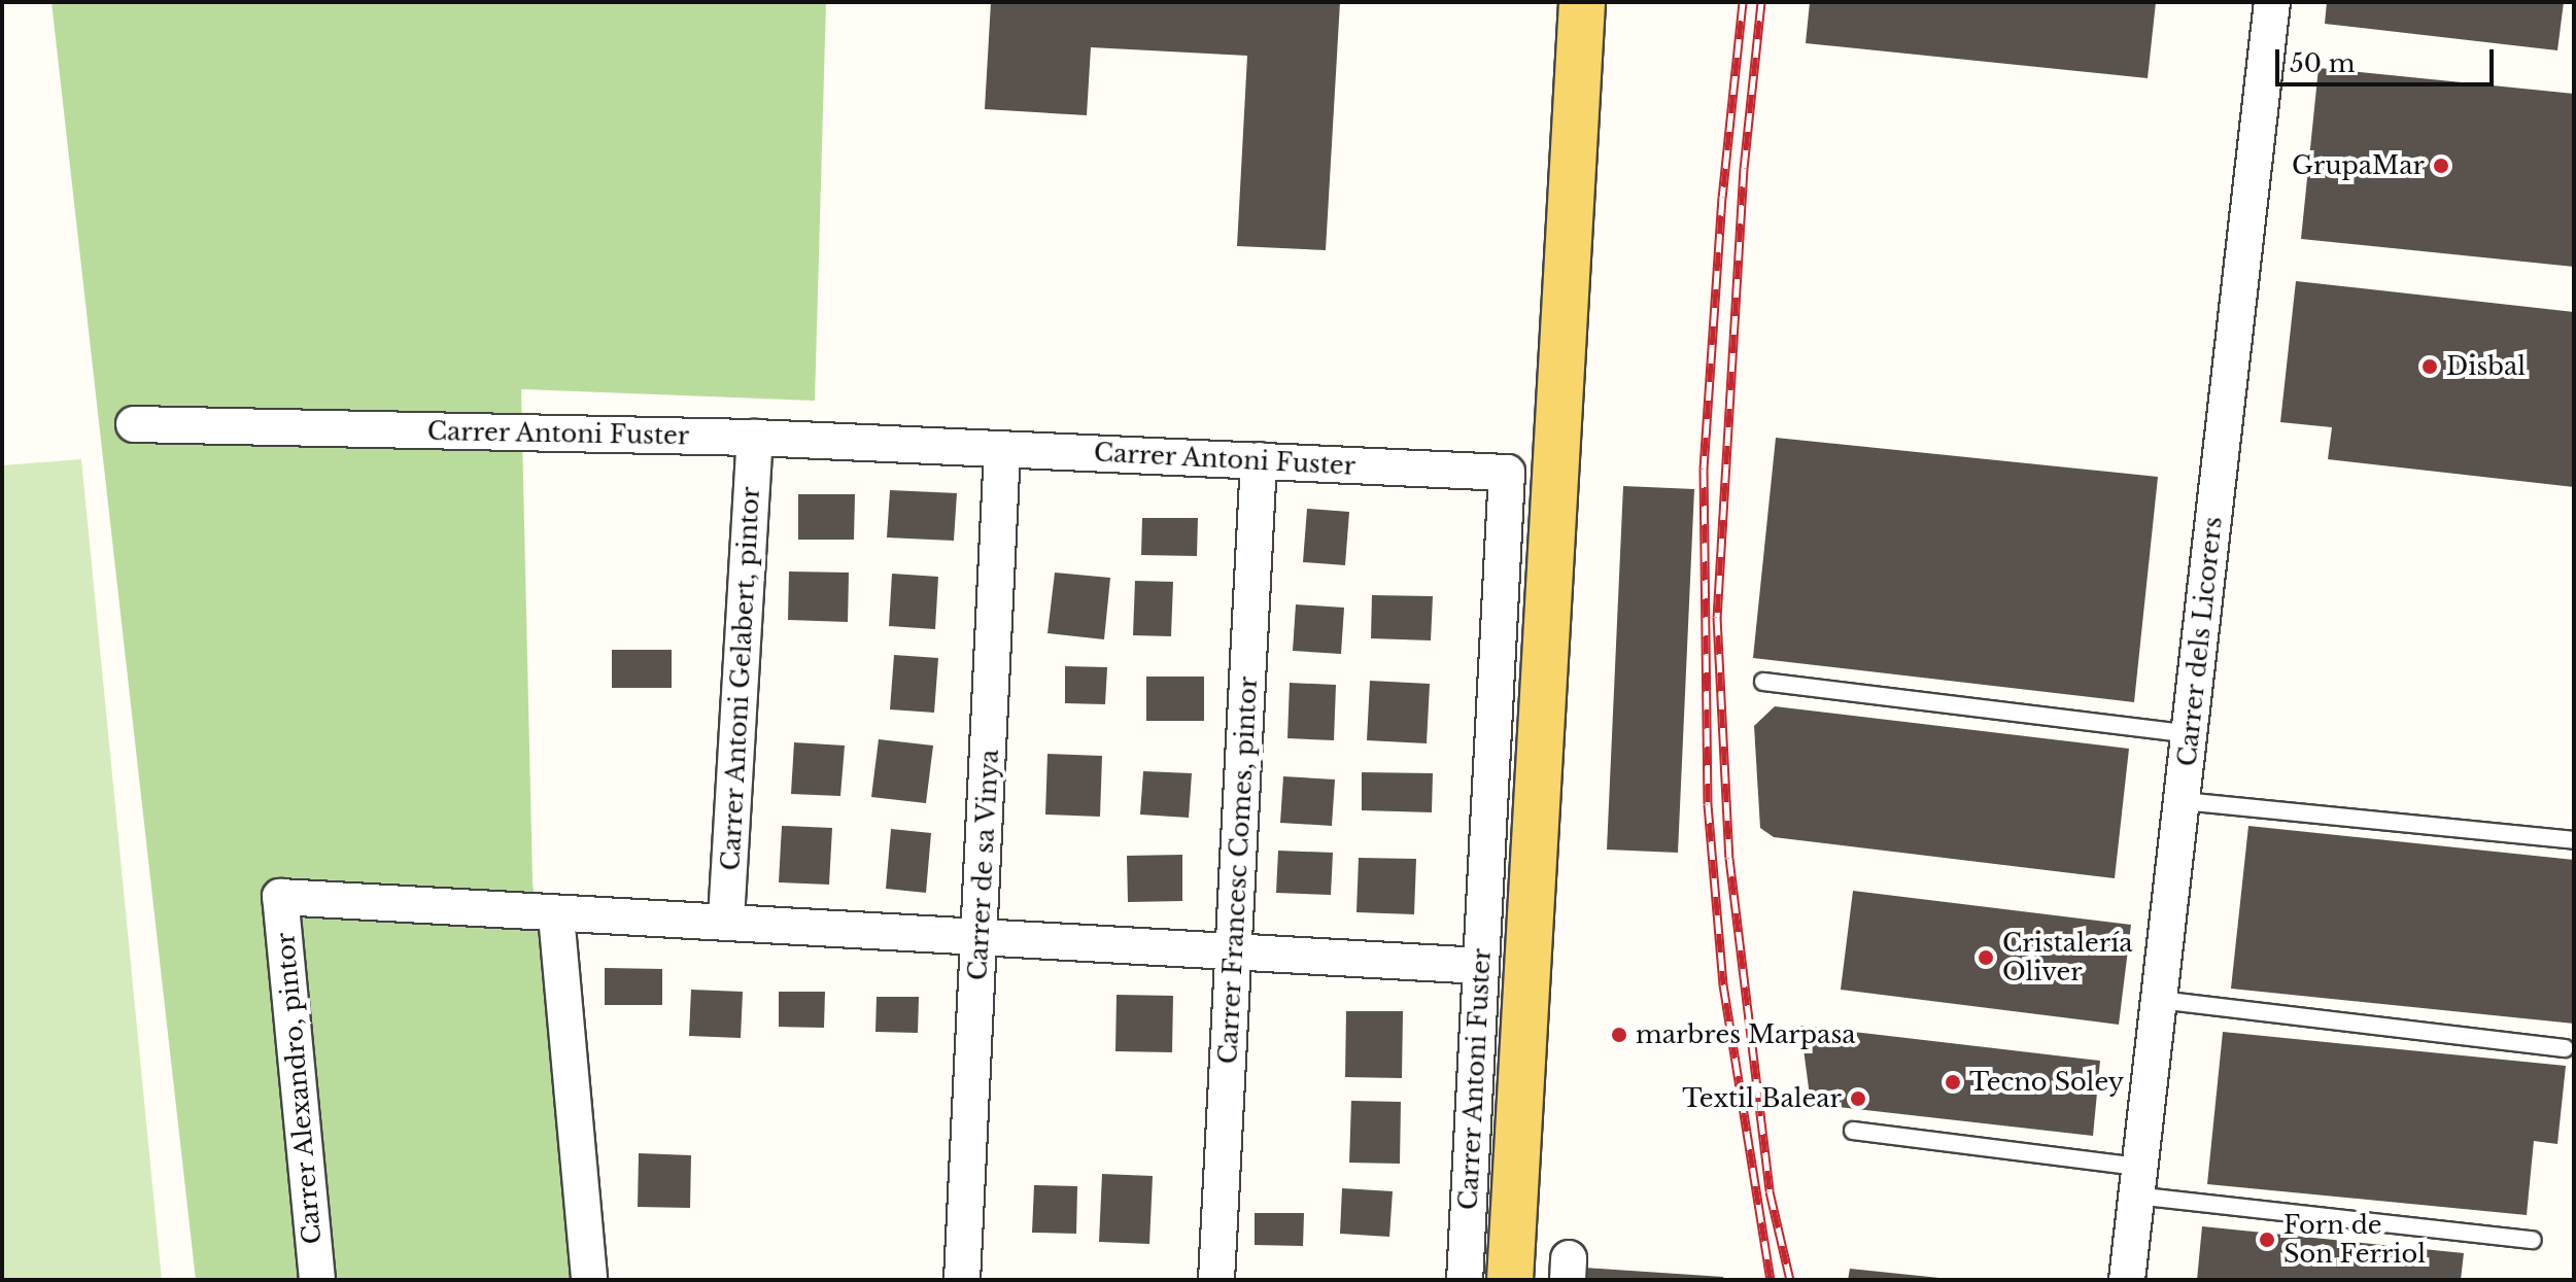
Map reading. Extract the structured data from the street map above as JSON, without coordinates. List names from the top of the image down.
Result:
{
  "streets": {
    "street": [
      "Carrer Antoni Fuster",
      "Carrer dels Licorers",
      "Carrer Antoni Gelabert, pintor",
      "Carrer de sa Vinya",
      "Carrer Francesc Comes, pintor",
      "Carrer Alexandro, pintor"
    ]
  },
  "crossings": [
    ["Carrer Antoni Fuster", "Carrer Antoni Gelabert, pintor"],
    ["Carrer Antoni Fuster", "Carrer de sa Vinya"],
    ["Carrer Antoni Fuster", "Carrer Francesc Comes, pintor"]
  ],
  "places": [
    "GrupaMar",
    "Disbal",
    "Cristalería Oliver",
    "marbres Marpasa",
    "Tecno Soley",
    "Textil Balear",
    "Forn de Son Ferriol"
  ],
  "scale_bar": "50 m"
}
